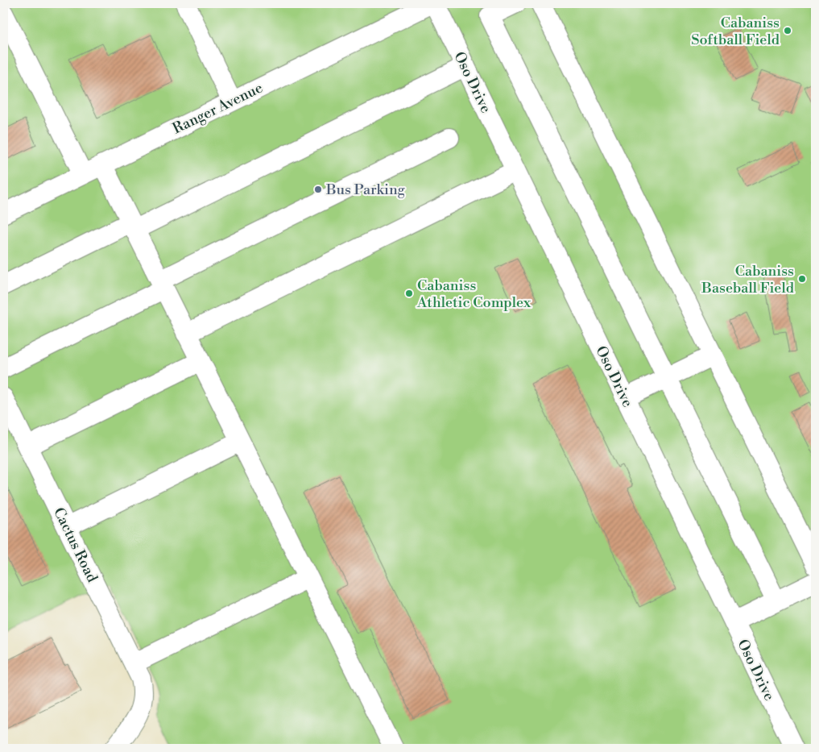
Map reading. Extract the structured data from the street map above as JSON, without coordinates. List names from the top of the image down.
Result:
{
  "streets": {
    "street": ["Oso Drive", "Ranger Avenue", "Cactus Road"]
  },
  "crossings": [
    ["Oso Drive", "Ranger Avenue"]
  ],
  "places": [
    "Cabaniss Softball Field",
    "Bus Parking",
    "Cabaniss Baseball Field",
    "Cabaniss Athletic Complex"
  ]
}
